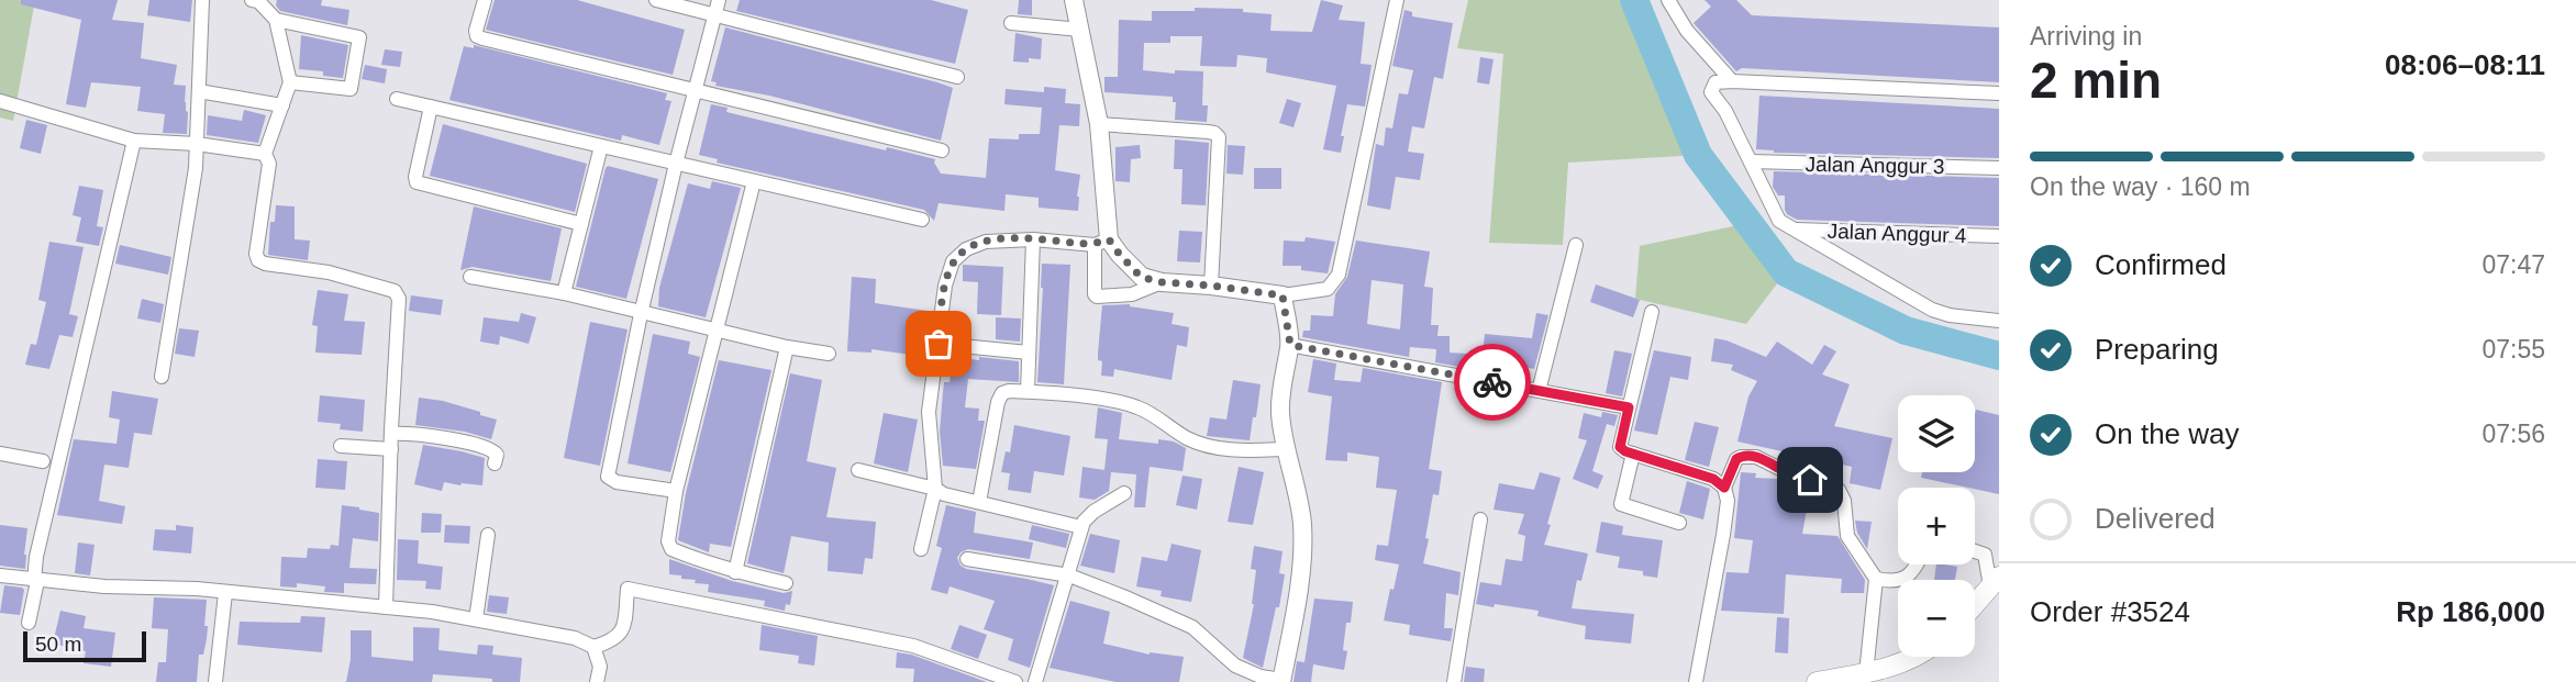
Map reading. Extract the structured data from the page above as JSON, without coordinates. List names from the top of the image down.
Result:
{
  "streets": {
    "street": ["Jalan Anggur 3", "Jalan Anggur 4"]
  },
  "scale_bar": "50 m",
  "page": {
    "heading": ["2 min", "Arriving in", "08:06–08:11"],
    "panel": ["Order #3524", "Rp 186,000"],
    "bar": "On the way · 160 m",
    "list": [
      ["Confirmed", "07:47"],
      ["Preparing", "07:55"],
      ["On the way", "07:56"],
      "Delivered"
    ],
    "map_buttons": ["+", "−"],
    "scale": "50 m"
  }
}
